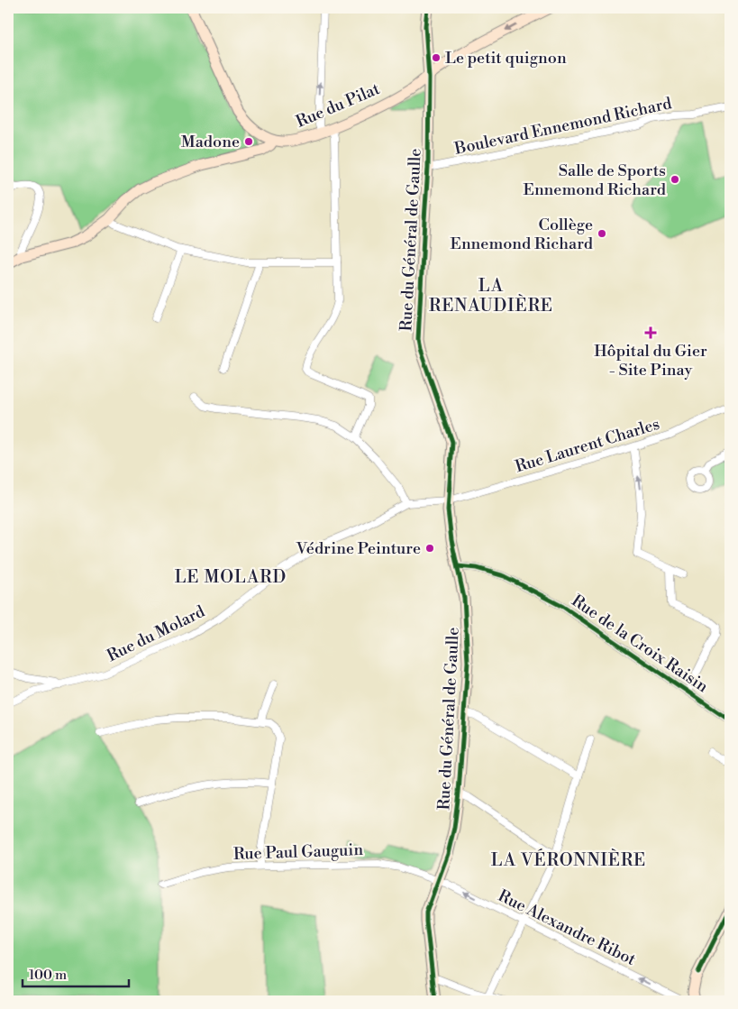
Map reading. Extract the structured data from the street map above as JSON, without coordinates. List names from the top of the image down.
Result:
{
  "streets": {
    "street": [
      "Rue du Pilat",
      "Boulevard Ennemond Richard",
      "Rue du Général de Gaulle",
      "Rue Laurent Charles",
      "Rue du Molard",
      "Rue de la Croix Raisin",
      "Rue Paul Gauguin",
      "Rue Alexandre Ribot"
    ]
  },
  "crossings": [
    ["Rue du Pilat", "Rue du Général de Gaulle"],
    ["Boulevard Ennemond Richard", "Rue du Général de Gaulle"],
    ["Rue du Général de Gaulle", "Rue Laurent Charles"],
    ["Rue du Général de Gaulle", "Rue du Molard"],
    ["Rue du Général de Gaulle", "Rue de la Croix Raisin"],
    ["Rue du Général de Gaulle", "Rue Paul Gauguin"],
    ["Rue du Général de Gaulle", "Rue Alexandre Ribot"],
    ["Rue Laurent Charles", "Rue du Molard"],
    ["Rue Paul Gauguin", "Rue Alexandre Ribot"]
  ],
  "one_way": ["Rue du Pilat", "Rue Alexandre Ribot"],
  "districts": ["LA RENAUDIÈRE", "LE MOLARD", "LA VÉRONNIÈRE"],
  "places": {
    "other": [
      "Le petit quignon",
      "Madone",
      "Salle de Sports Ennemond Richard",
      "Collège Ennemond Richard",
      "Védrine Peinture"
    ],
    "health": ["Hôpital du Gier - Site Pinay"]
  },
  "scale_bar": "100 m"
}
